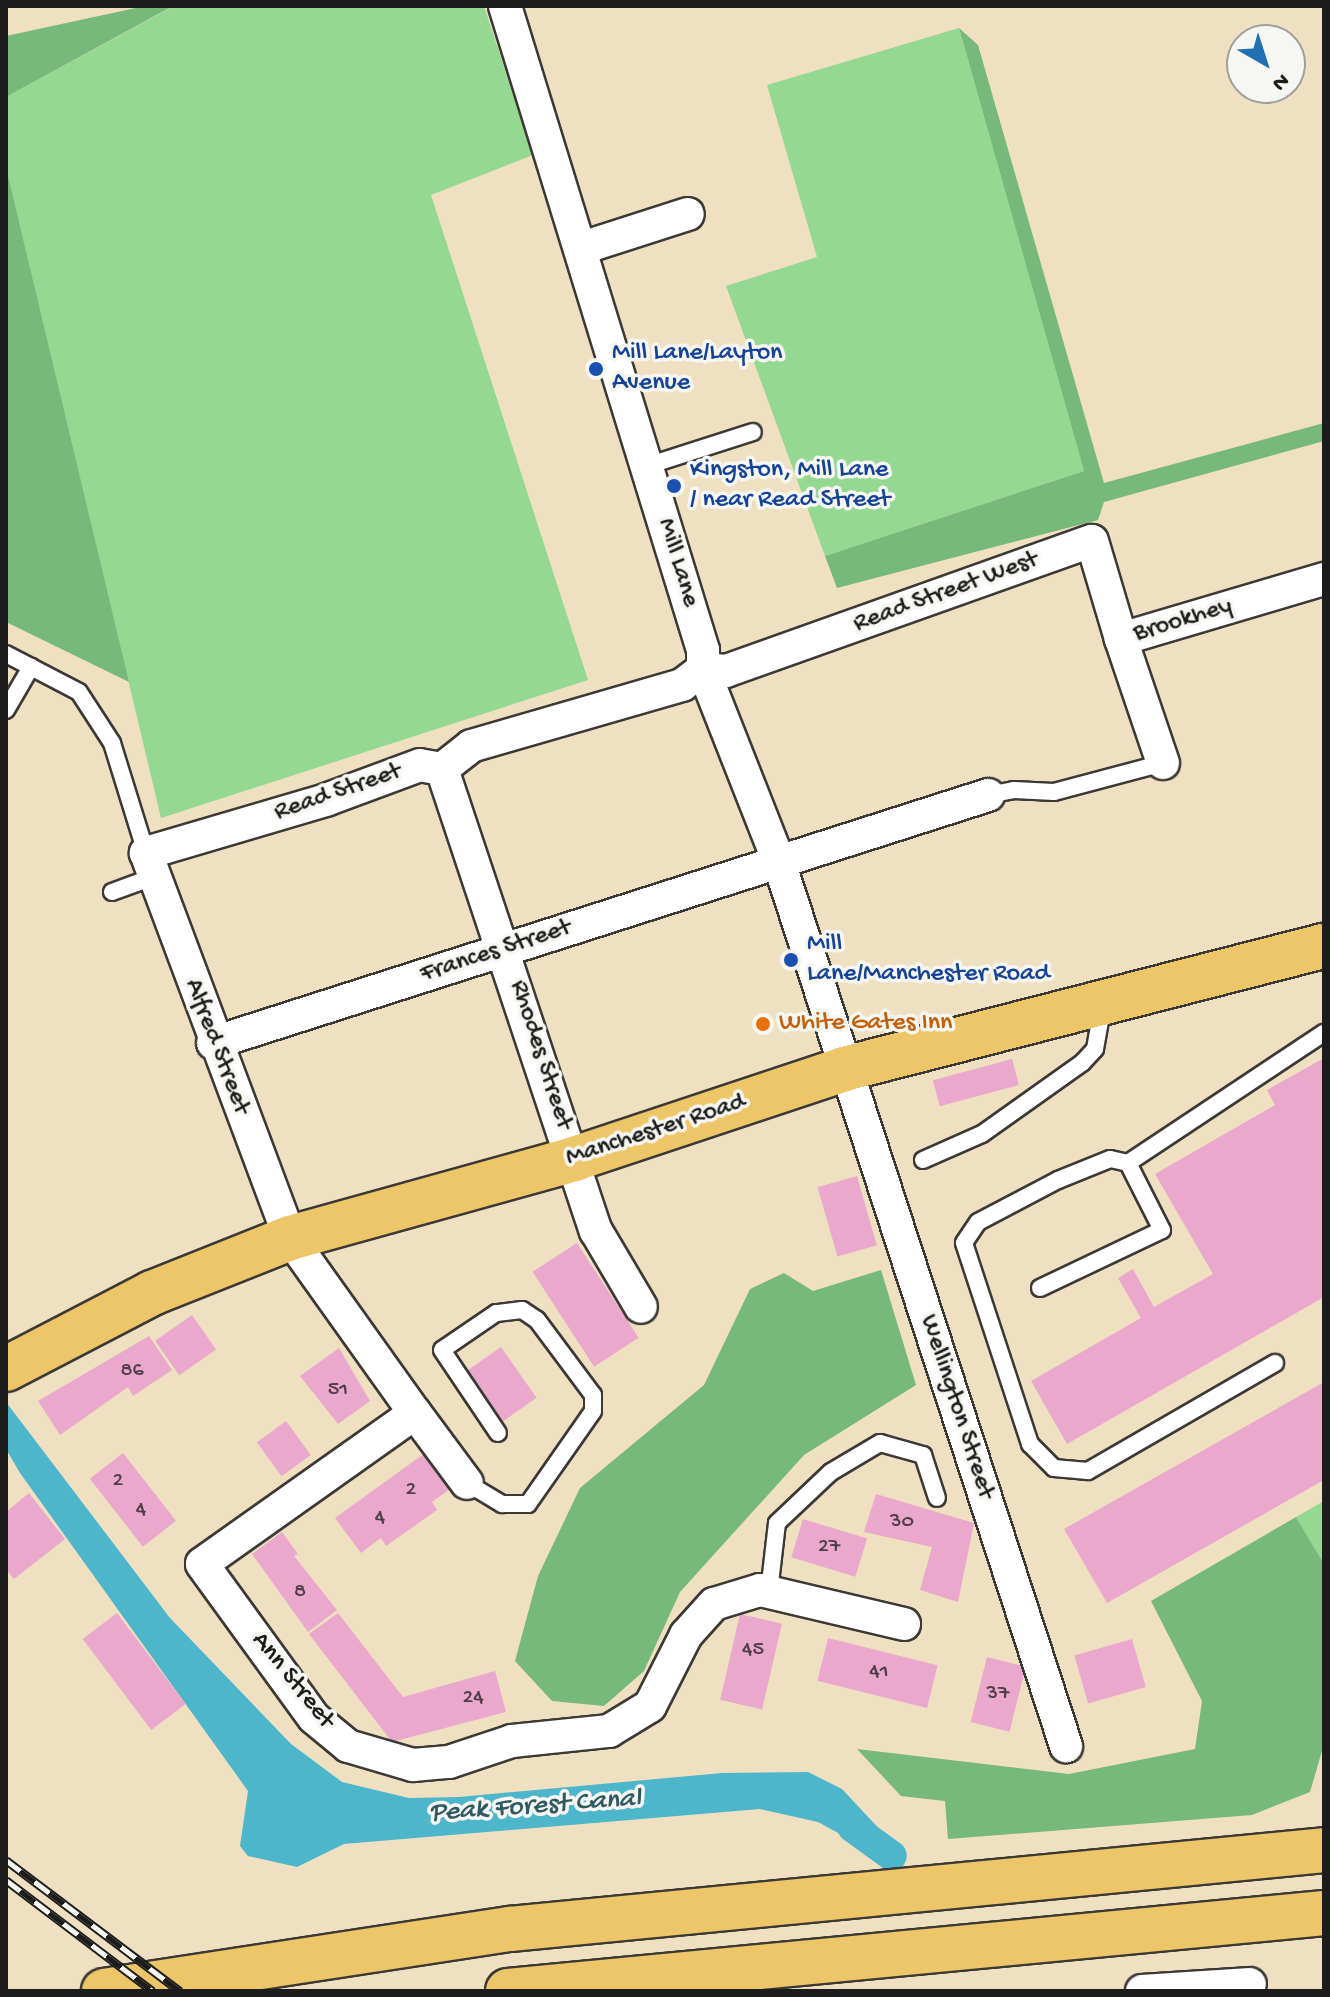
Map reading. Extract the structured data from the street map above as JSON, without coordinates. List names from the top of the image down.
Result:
{
  "streets": {
    "main road": ["Manchester Road"],
    "street": [
      "Mill Lane",
      "Read Street West",
      "Brookhey",
      "Read Street",
      "Frances Street",
      "Alfred Street",
      "Rhodes Street",
      "Wellington Street",
      "Ann Street"
    ]
  },
  "crossings": [
    ["Mill Lane", "Read Street West"],
    ["Mill Lane", "Frances Street"],
    ["Mill Lane", "Manchester Road"],
    ["Mill Lane", "Wellington Street"],
    ["Read Street West", "Brookhey"],
    ["Read Street", "Alfred Street"],
    ["Read Street", "Rhodes Street"],
    ["Frances Street", "Alfred Street"],
    ["Frances Street", "Rhodes Street"],
    ["Alfred Street", "Manchester Road"],
    ["Rhodes Street", "Manchester Road"],
    ["Manchester Road", "Wellington Street"]
  ],
  "water": ["Peak Forest Canal"],
  "places": [
    "Mill Lane/Layton Avenue",
    "Kingston, Mill Lane / near Read Street",
    "Mill Lane/Manchester Road",
    "White Gates Inn"
  ],
  "house_numbers": [
    "86",
    "51",
    "2",
    "2",
    "4",
    "4",
    "30",
    "27",
    "8",
    "45",
    "41",
    "37",
    "24"
  ],
  "north": "bottom right"
}
